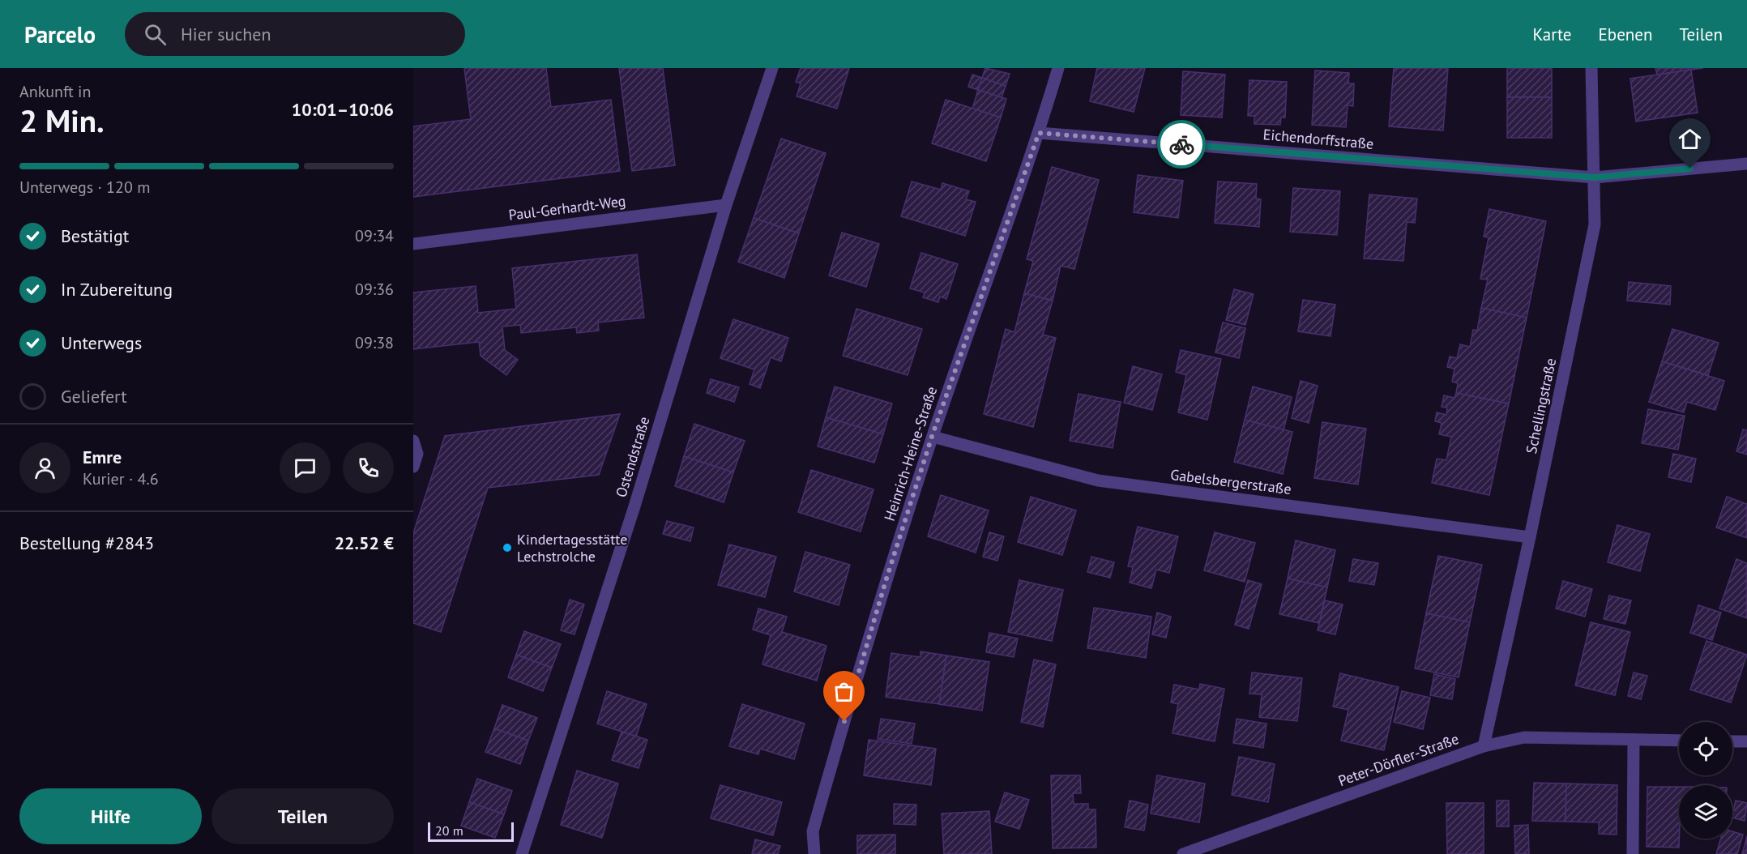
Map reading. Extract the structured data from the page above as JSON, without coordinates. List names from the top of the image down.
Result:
{
  "streets": {
    "street": [
      "Eichendorffstraße",
      "Paul-Gerhardt-Weg",
      "Schellingstraße",
      "Heinrich-Heine-Straße",
      "Ostendstraße",
      "Gabelsbergerstraße",
      "Peter-Dörfler-Straße"
    ]
  },
  "crossings": [
    ["Eichendorffstraße", "Schellingstraße"],
    ["Eichendorffstraße", "Heinrich-Heine-Straße"],
    ["Paul-Gerhardt-Weg", "Ostendstraße"],
    ["Schellingstraße", "Gabelsbergerstraße"],
    ["Schellingstraße", "Peter-Dörfler-Straße"],
    ["Heinrich-Heine-Straße", "Gabelsbergerstraße"]
  ],
  "places": ["Kindertagesstätte Lechstrolche"],
  "scale_bar": "20 m",
  "page": {
    "header": "Parcelo",
    "search": "Hier suchen",
    "nav": ["Karte", "Ebenen", "Teilen"],
    "heading": ["2 Min.", "Ankunft in", "10:01–10:06"],
    "panel": [
      "Emre",
      "Kurier · 4.6",
      "Bestellung #2843",
      "22.52 €"
    ],
    "bar": "Unterwegs · 120 m",
    "list": [
      ["Bestätigt", "09:34"],
      ["In Zubereitung", "09:36"],
      ["Unterwegs", "09:38"],
      "Geliefert"
    ],
    "buttons": ["Hilfe", "Teilen"],
    "scale": "20 m"
  }
}
